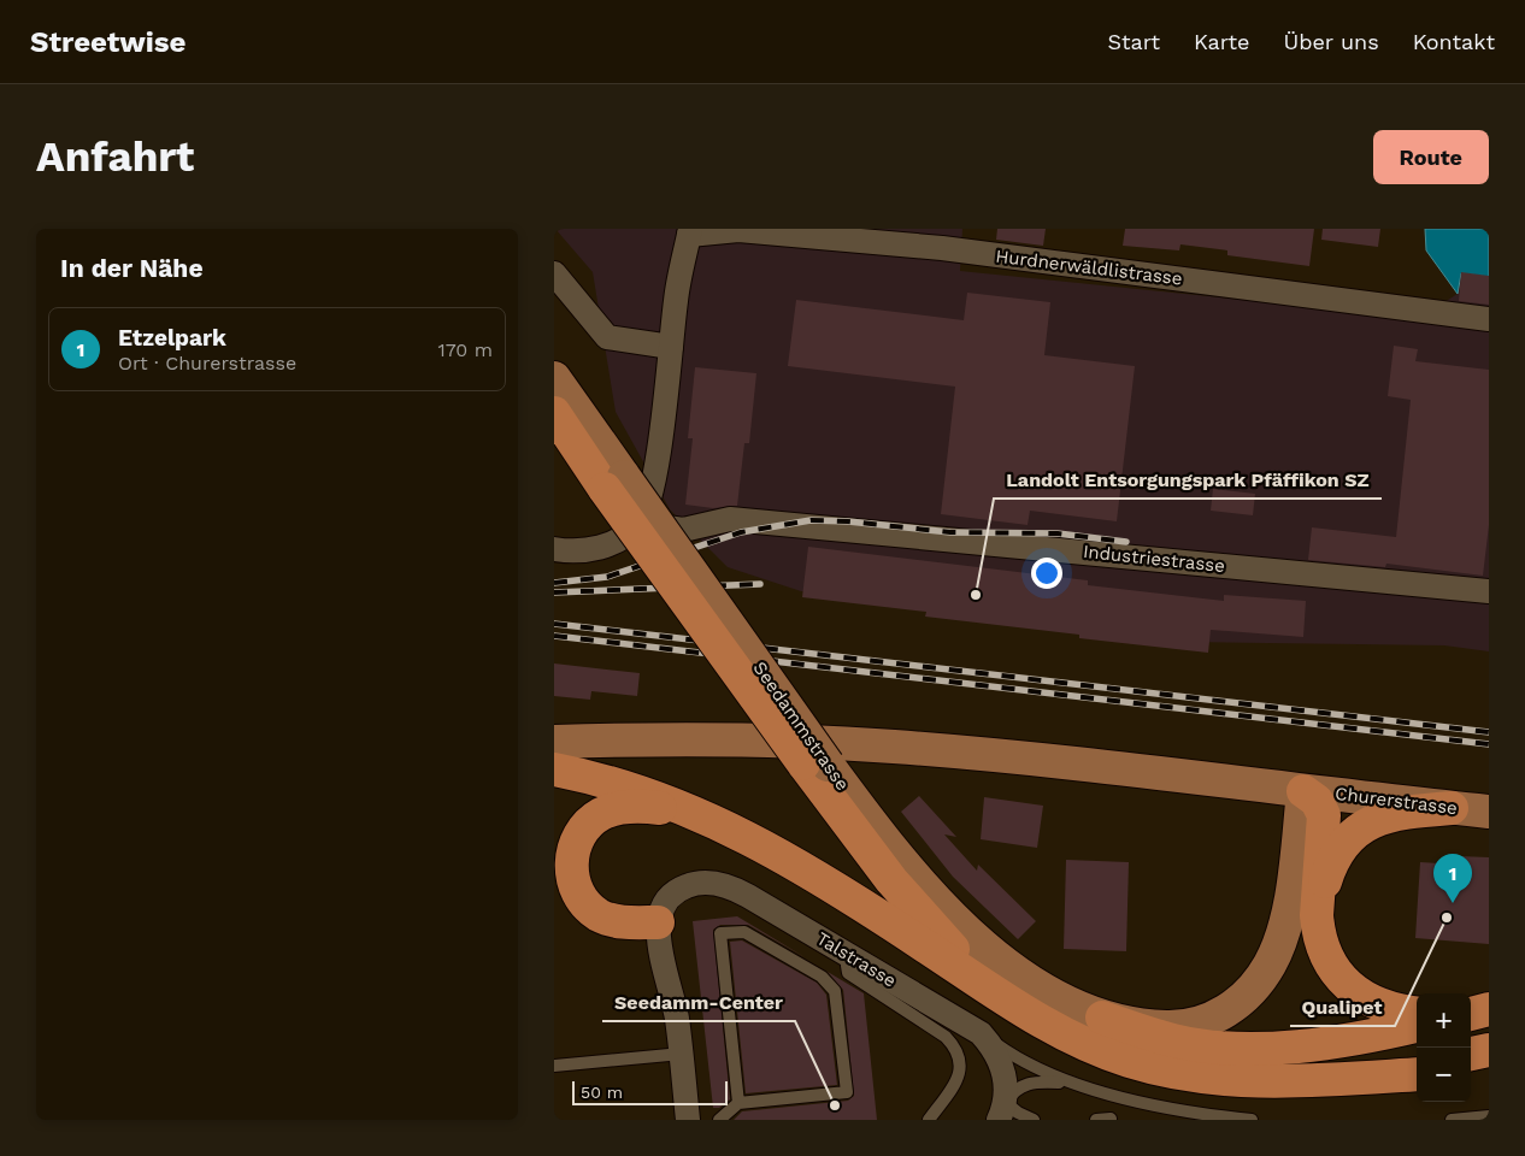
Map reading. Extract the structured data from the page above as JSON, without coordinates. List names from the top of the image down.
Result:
{
  "streets": {
    "main road": ["Seedammstrasse", "Churerstrasse"],
    "street": ["Hurdnerwäldlistrasse", "Industriestrasse", "Talstrasse"]
  },
  "crossings": [
    ["Hurdnerwäldlistrasse", "Industriestrasse"],
    ["Seedammstrasse", "Churerstrasse"]
  ],
  "places": ["Landolt Entsorgungspark Pfäffikon SZ", "Qualipet", "Seedamm-Center"],
  "scale_bar": "50 m",
  "page": {
    "header": "Streetwise",
    "nav": [
      "Start",
      "Karte",
      "Über uns",
      "Kontakt"
    ],
    "buttons": "Route",
    "title": "Anfahrt",
    "heading": "In der Nähe",
    "list": [
      {
        "mark": "1",
        "name": "Etzelpark",
        "note": "Ort · Churerstrasse",
        "value": "170 m"
      }
    ],
    "pins": "1",
    "map_buttons": ["+", "−"],
    "scale": "50 m"
  }
}
